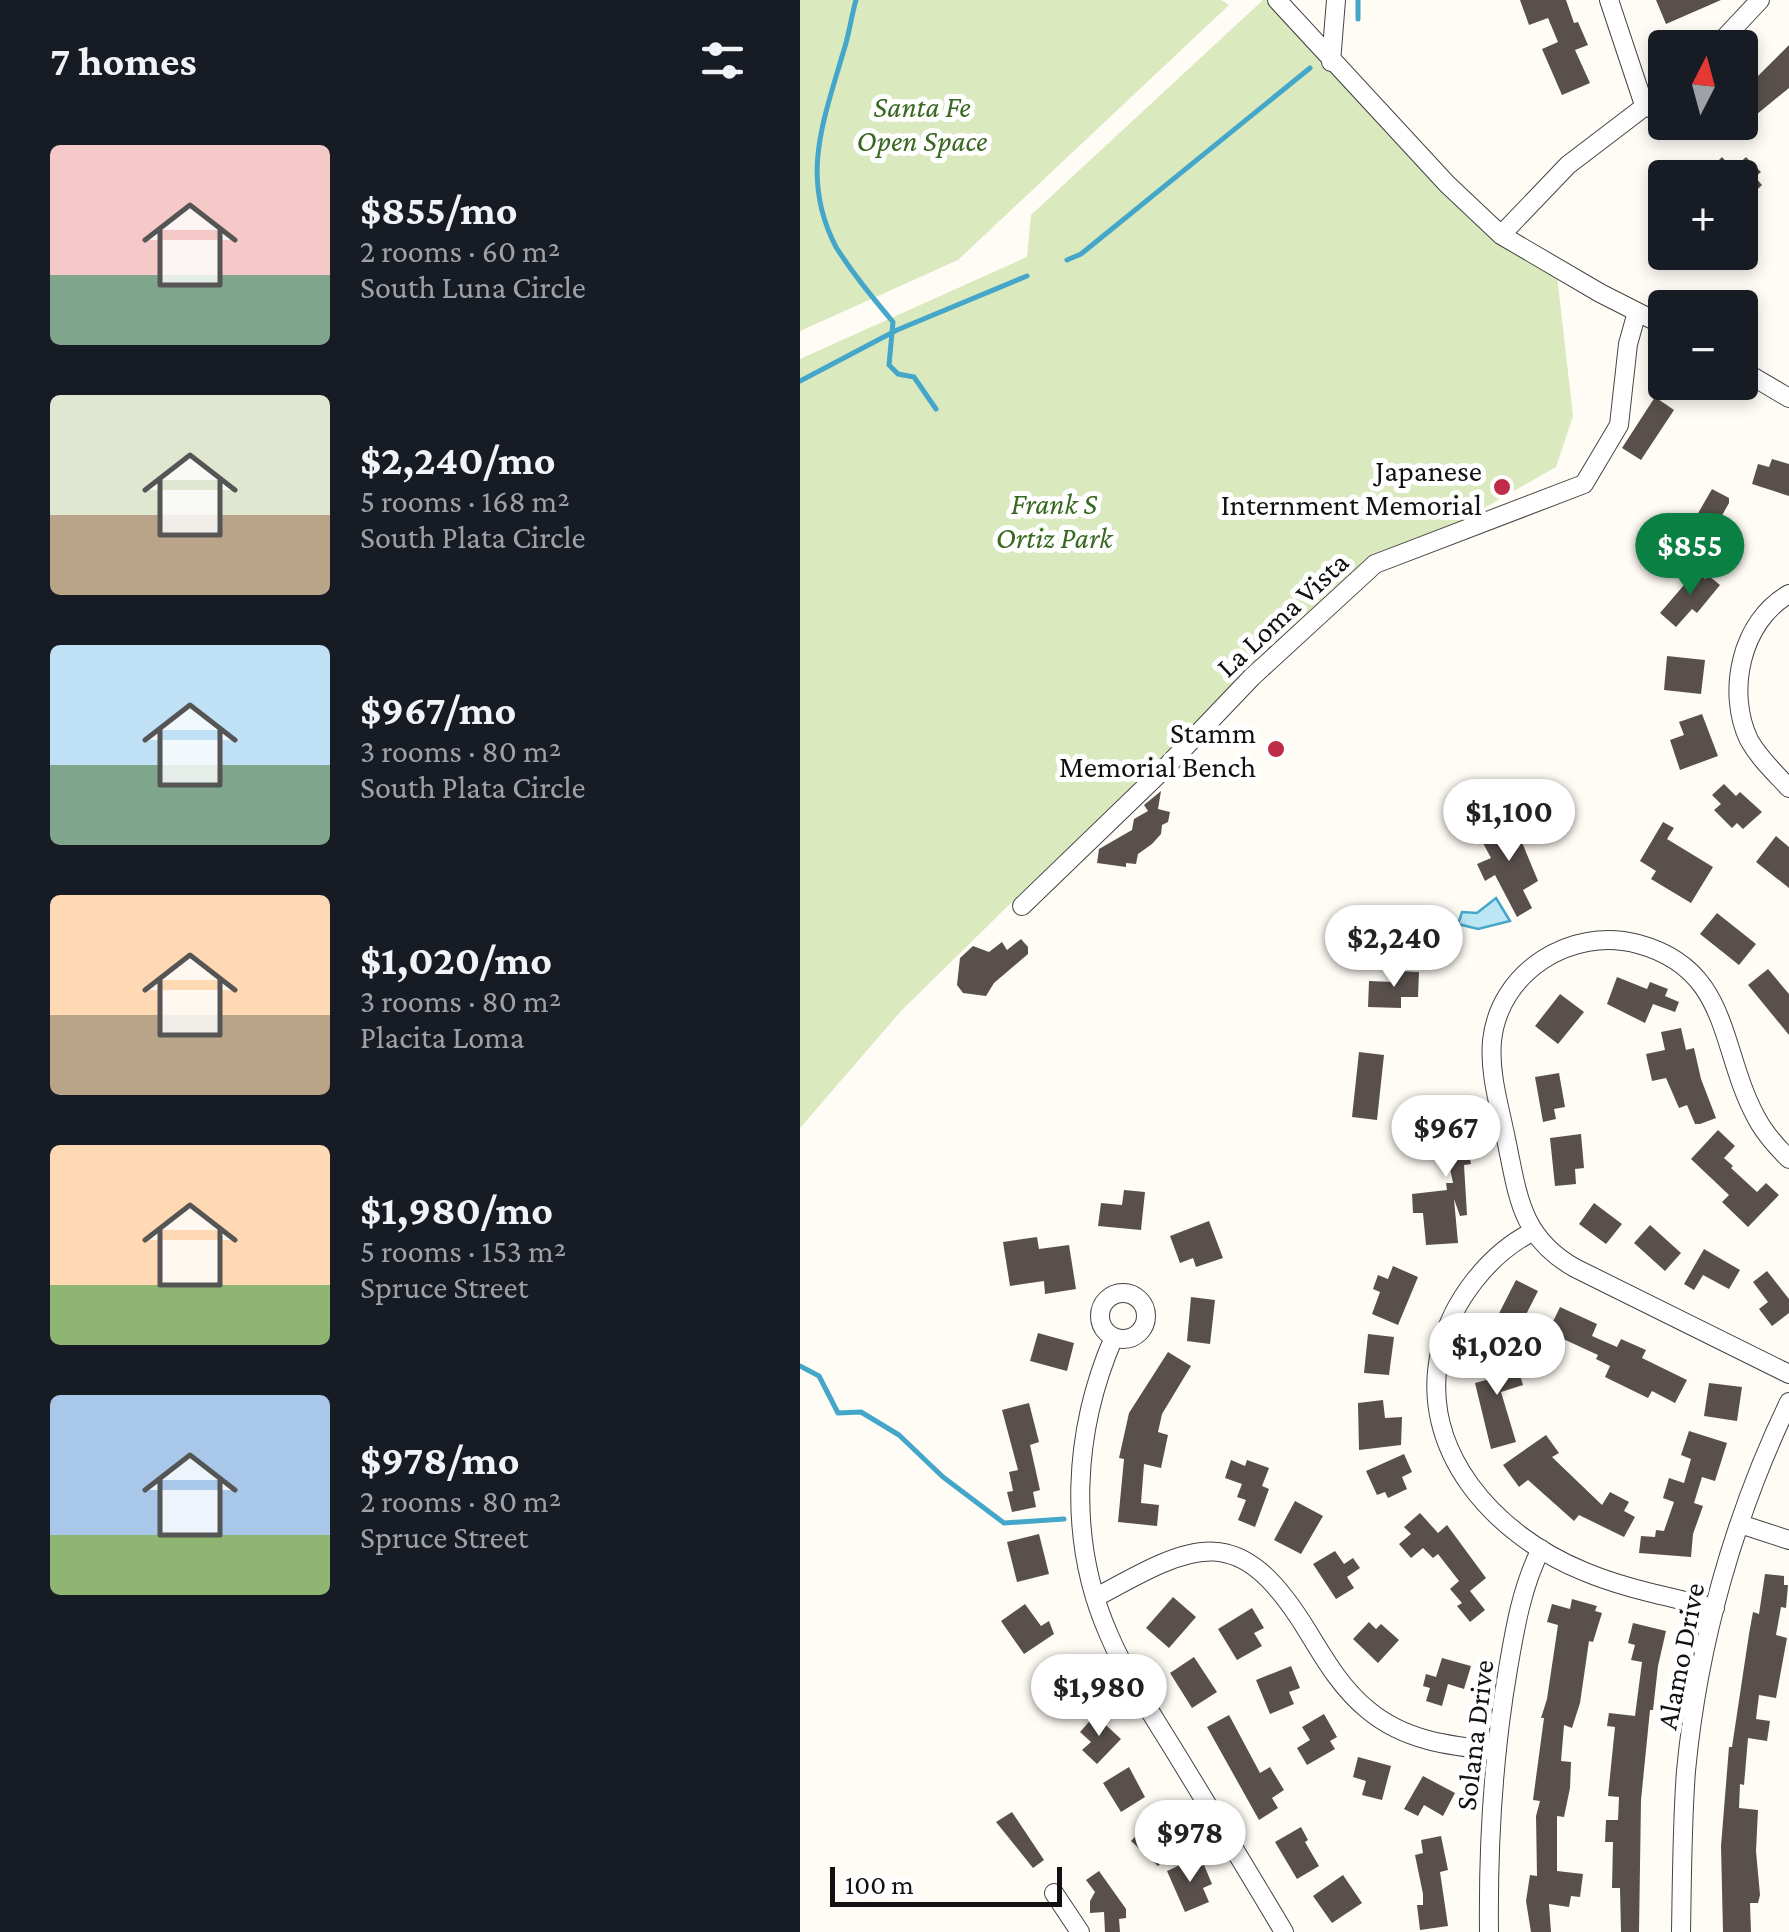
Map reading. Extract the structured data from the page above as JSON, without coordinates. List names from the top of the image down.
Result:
{
  "streets": {
    "street": ["La Loma Vista", "Alamo Drive", "Solana Drive"]
  },
  "parks": ["Santa Fe Open Space", "Frank S Ortiz Park"],
  "places": ["Japanese Internment Memorial", "Stamm Memorial Bench"],
  "scale_bar": "100 m",
  "north": "top",
  "page": {
    "heading": "7 homes",
    "map_buttons": ["+", "−"],
    "list": [
      {
        "name": "$855/mo",
        "note": "2 rooms · 60 m² · South Luna Circle"
      },
      {
        "name": "$2,240/mo",
        "note": "5 rooms · 168 m² · South Plata Circle"
      },
      {
        "name": "$967/mo",
        "note": "3 rooms · 80 m² · South Plata Circle"
      },
      {
        "name": "$1,020/mo",
        "note": "3 rooms · 80 m² · Placita Loma"
      },
      {
        "name": "$1,980/mo",
        "note": "5 rooms · 153 m² · Spruce Street"
      },
      {
        "name": "$978/mo",
        "note": "2 rooms · 80 m² · Spruce Street"
      }
    ],
    "price": [
      "$855",
      "$1,100",
      "$2,240",
      "$967",
      "$1,020",
      "$1,980",
      "$978"
    ],
    "scale": "100 m"
  }
}
